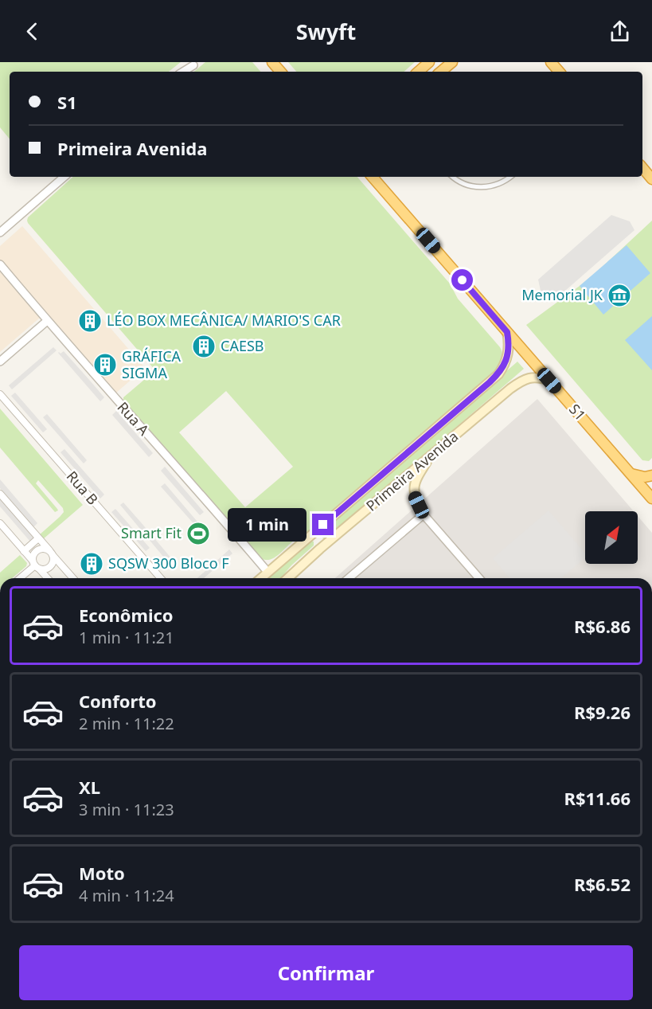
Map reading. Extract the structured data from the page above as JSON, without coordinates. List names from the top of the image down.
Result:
{
  "streets": {
    "highway": ["S1"],
    "main road": ["Primeira Avenida"],
    "street": ["Rua A", "Rua B"]
  },
  "crossings": [
    ["S1", "Primeira Avenida"],
    ["Rua A", "Primeira Avenida"]
  ],
  "places": {
    "museum": ["Memorial JK"],
    "building": [
      "LÉO BOX MECÂNICA/ MARIO'S CAR",
      "CAESB",
      "GRÁFICA SIGMA",
      "SQSW 300 Bloco F"
    ],
    "sports": ["Smart Fit"]
  },
  "north": "top right",
  "page": {
    "header": "Swyft",
    "banner": ["S1", "Primeira Avenida"],
    "bubble": "1 min",
    "list": [
      {
        "name": "Econômico",
        "note": "1 min · 11:21",
        "value": "R$6.86"
      },
      {
        "name": "Conforto",
        "note": "2 min · 11:22",
        "value": "R$9.26"
      },
      {
        "name": "XL",
        "note": "3 min · 11:23",
        "value": "R$11.66"
      },
      {
        "name": "Moto",
        "note": "4 min · 11:24",
        "value": "R$6.52"
      }
    ],
    "buttons": "Confirmar"
  }
}
